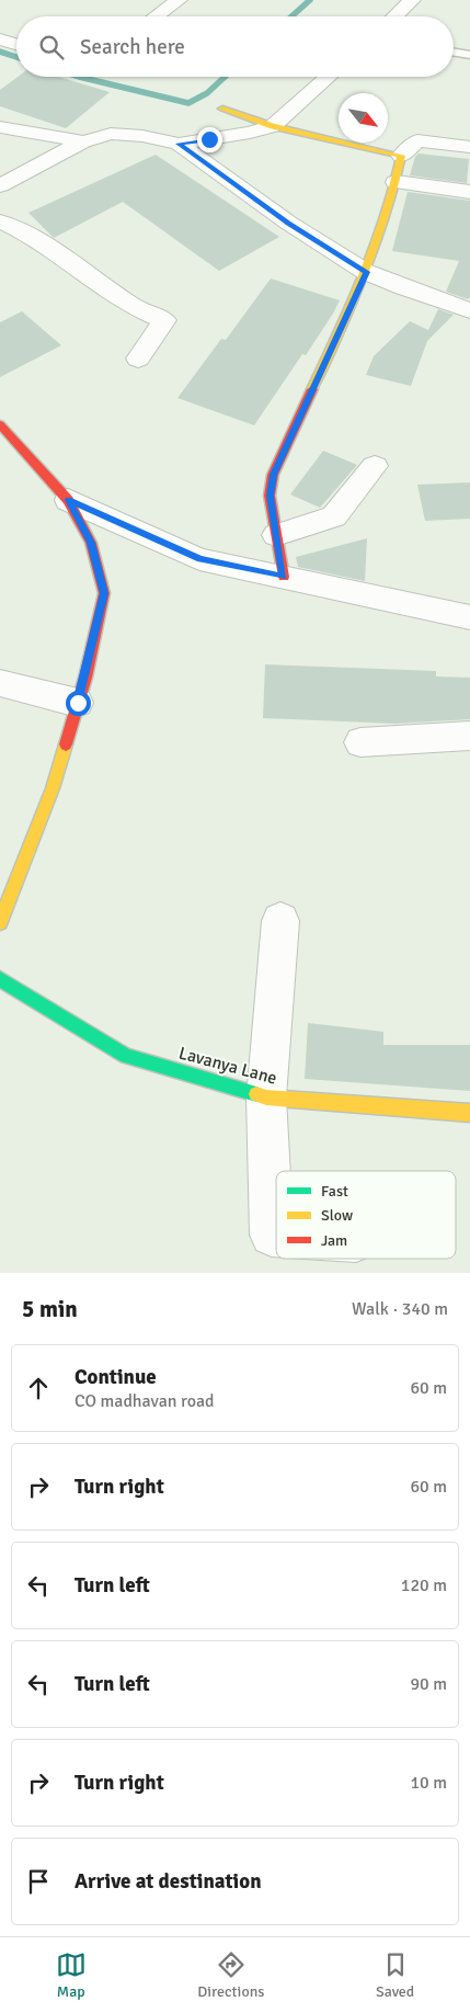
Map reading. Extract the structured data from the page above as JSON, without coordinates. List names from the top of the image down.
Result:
{
  "streets": {
    "street": ["Lavanya Lane"]
  },
  "legend": ["Fast", "Slow", "Jam"],
  "north": "bottom right",
  "page": {
    "search": "Search here",
    "heading": ["5 min", "Walk · 340 m"],
    "list": [
      ["Continue", "CO madhavan road", "60 m"],
      ["Turn right", "60 m"],
      ["Turn left", "120 m"],
      ["Turn left", "90 m"],
      ["Turn right", "10 m"],
      "Arrive at destination"
    ],
    "nav": ["Map", "Directions", "Saved"]
  }
}
